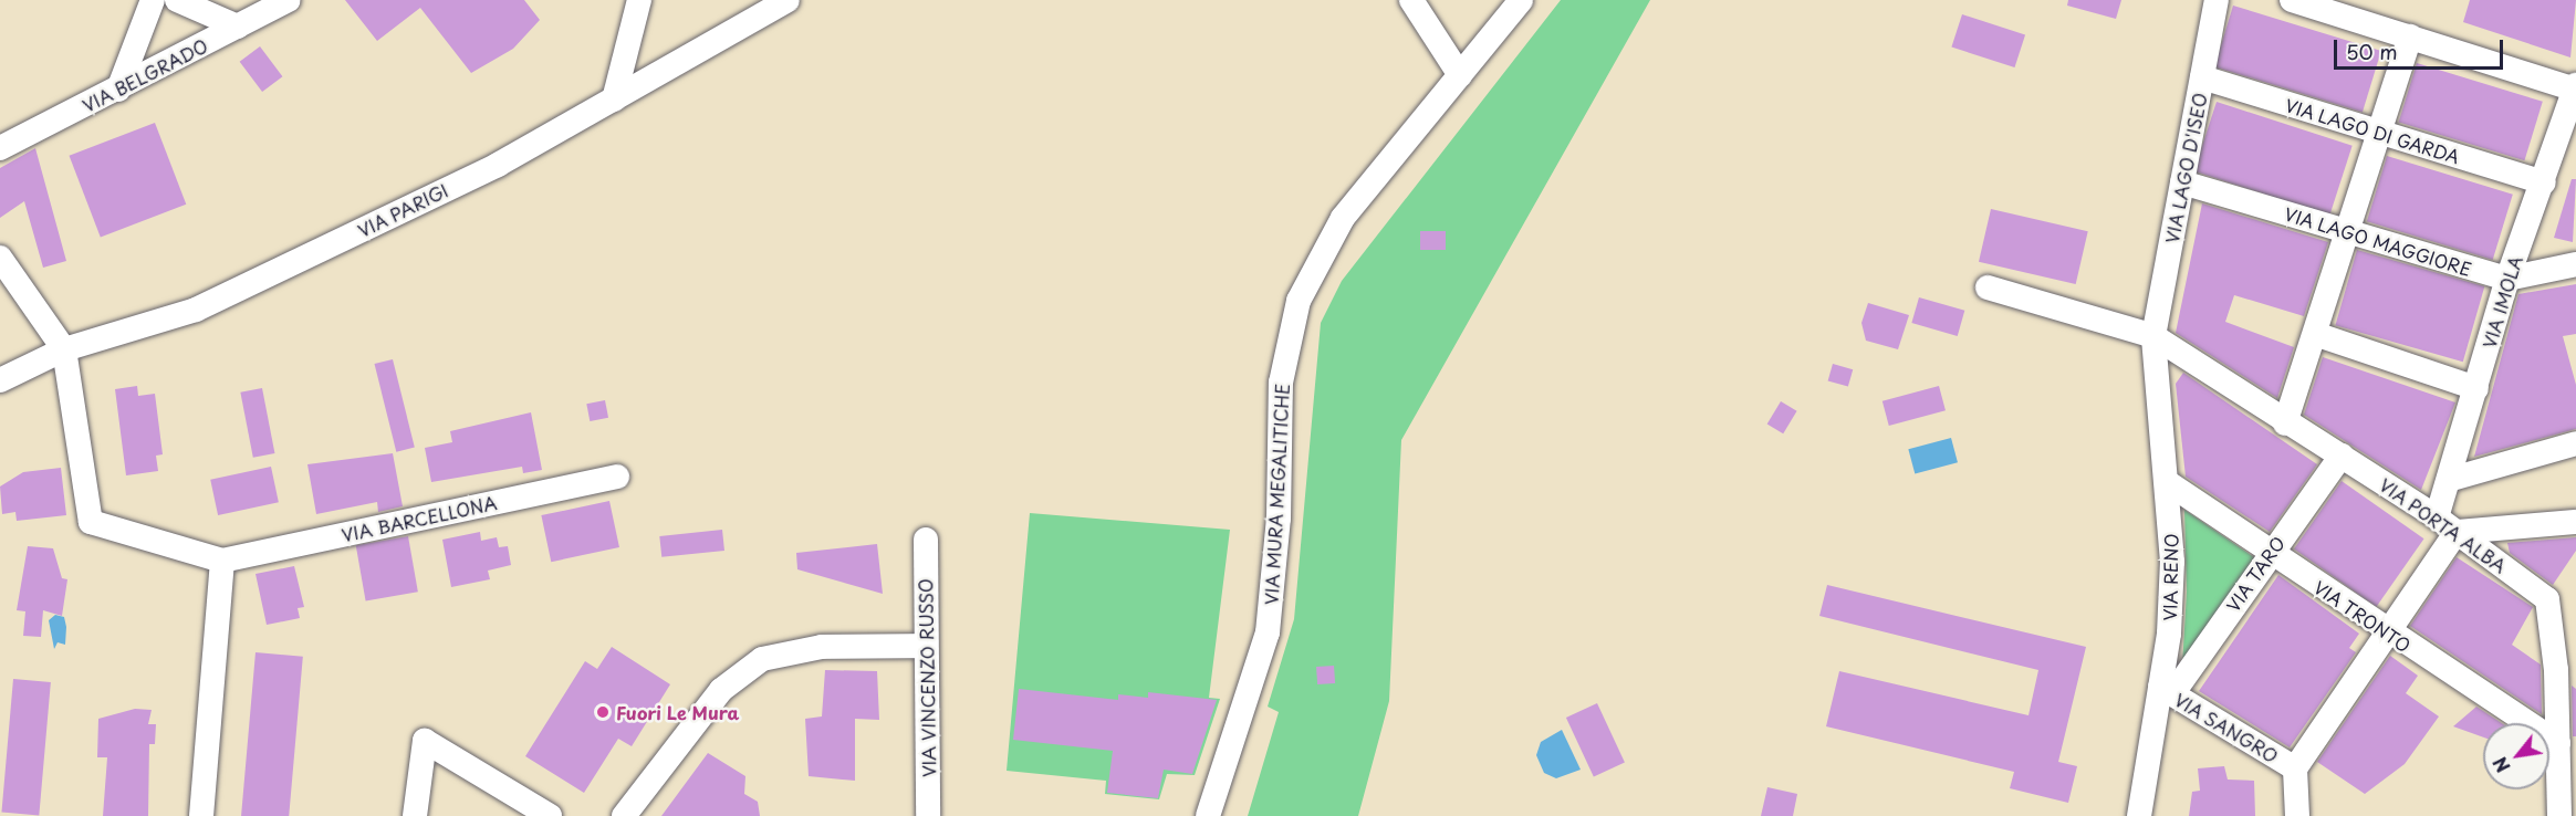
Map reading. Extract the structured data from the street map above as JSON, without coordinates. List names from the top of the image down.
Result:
{
  "streets": {
    "street": [
      "VIA BELGRADO",
      "VIA LAGO DI GARDA",
      "VIA LAGO D'ISEO",
      "VIA PARIGI",
      "VIA LAGO MAGGIORE",
      "VIA IMOLA",
      "VIA MURA MEGALITICHE",
      "VIA BARCELLONA",
      "VIA PORTA ALBA",
      "VIA TARO",
      "VIA RENO",
      "VIA TRONTO",
      "VIA VINCENZO RUSSO",
      "VIA SANGRO"
    ]
  },
  "crossings": [
    ["VIA LAGO DI GARDA", "VIA LAGO D'ISEO"],
    ["VIA LAGO DI GARDA", "VIA IMOLA"],
    ["VIA LAGO D'ISEO", "VIA LAGO MAGGIORE"],
    ["VIA LAGO D'ISEO", "VIA PORTA ALBA"],
    ["VIA LAGO D'ISEO", "VIA RENO"],
    ["VIA LAGO MAGGIORE", "VIA IMOLA"],
    ["VIA IMOLA", "VIA PORTA ALBA"],
    ["VIA IMOLA", "VIA TRONTO"],
    ["VIA IMOLA", "VIA SANGRO"],
    ["VIA PORTA ALBA", "VIA TARO"],
    ["VIA PORTA ALBA", "VIA RENO"],
    ["VIA PORTA ALBA", "VIA TRONTO"],
    ["VIA TARO", "VIA RENO"],
    ["VIA TARO", "VIA TRONTO"],
    ["VIA TARO", "VIA SANGRO"],
    ["VIA RENO", "VIA TRONTO"],
    ["VIA RENO", "VIA SANGRO"]
  ],
  "places": ["Fuori Le Mura"],
  "scale_bar": "50 m",
  "north": "bottom left"
}
